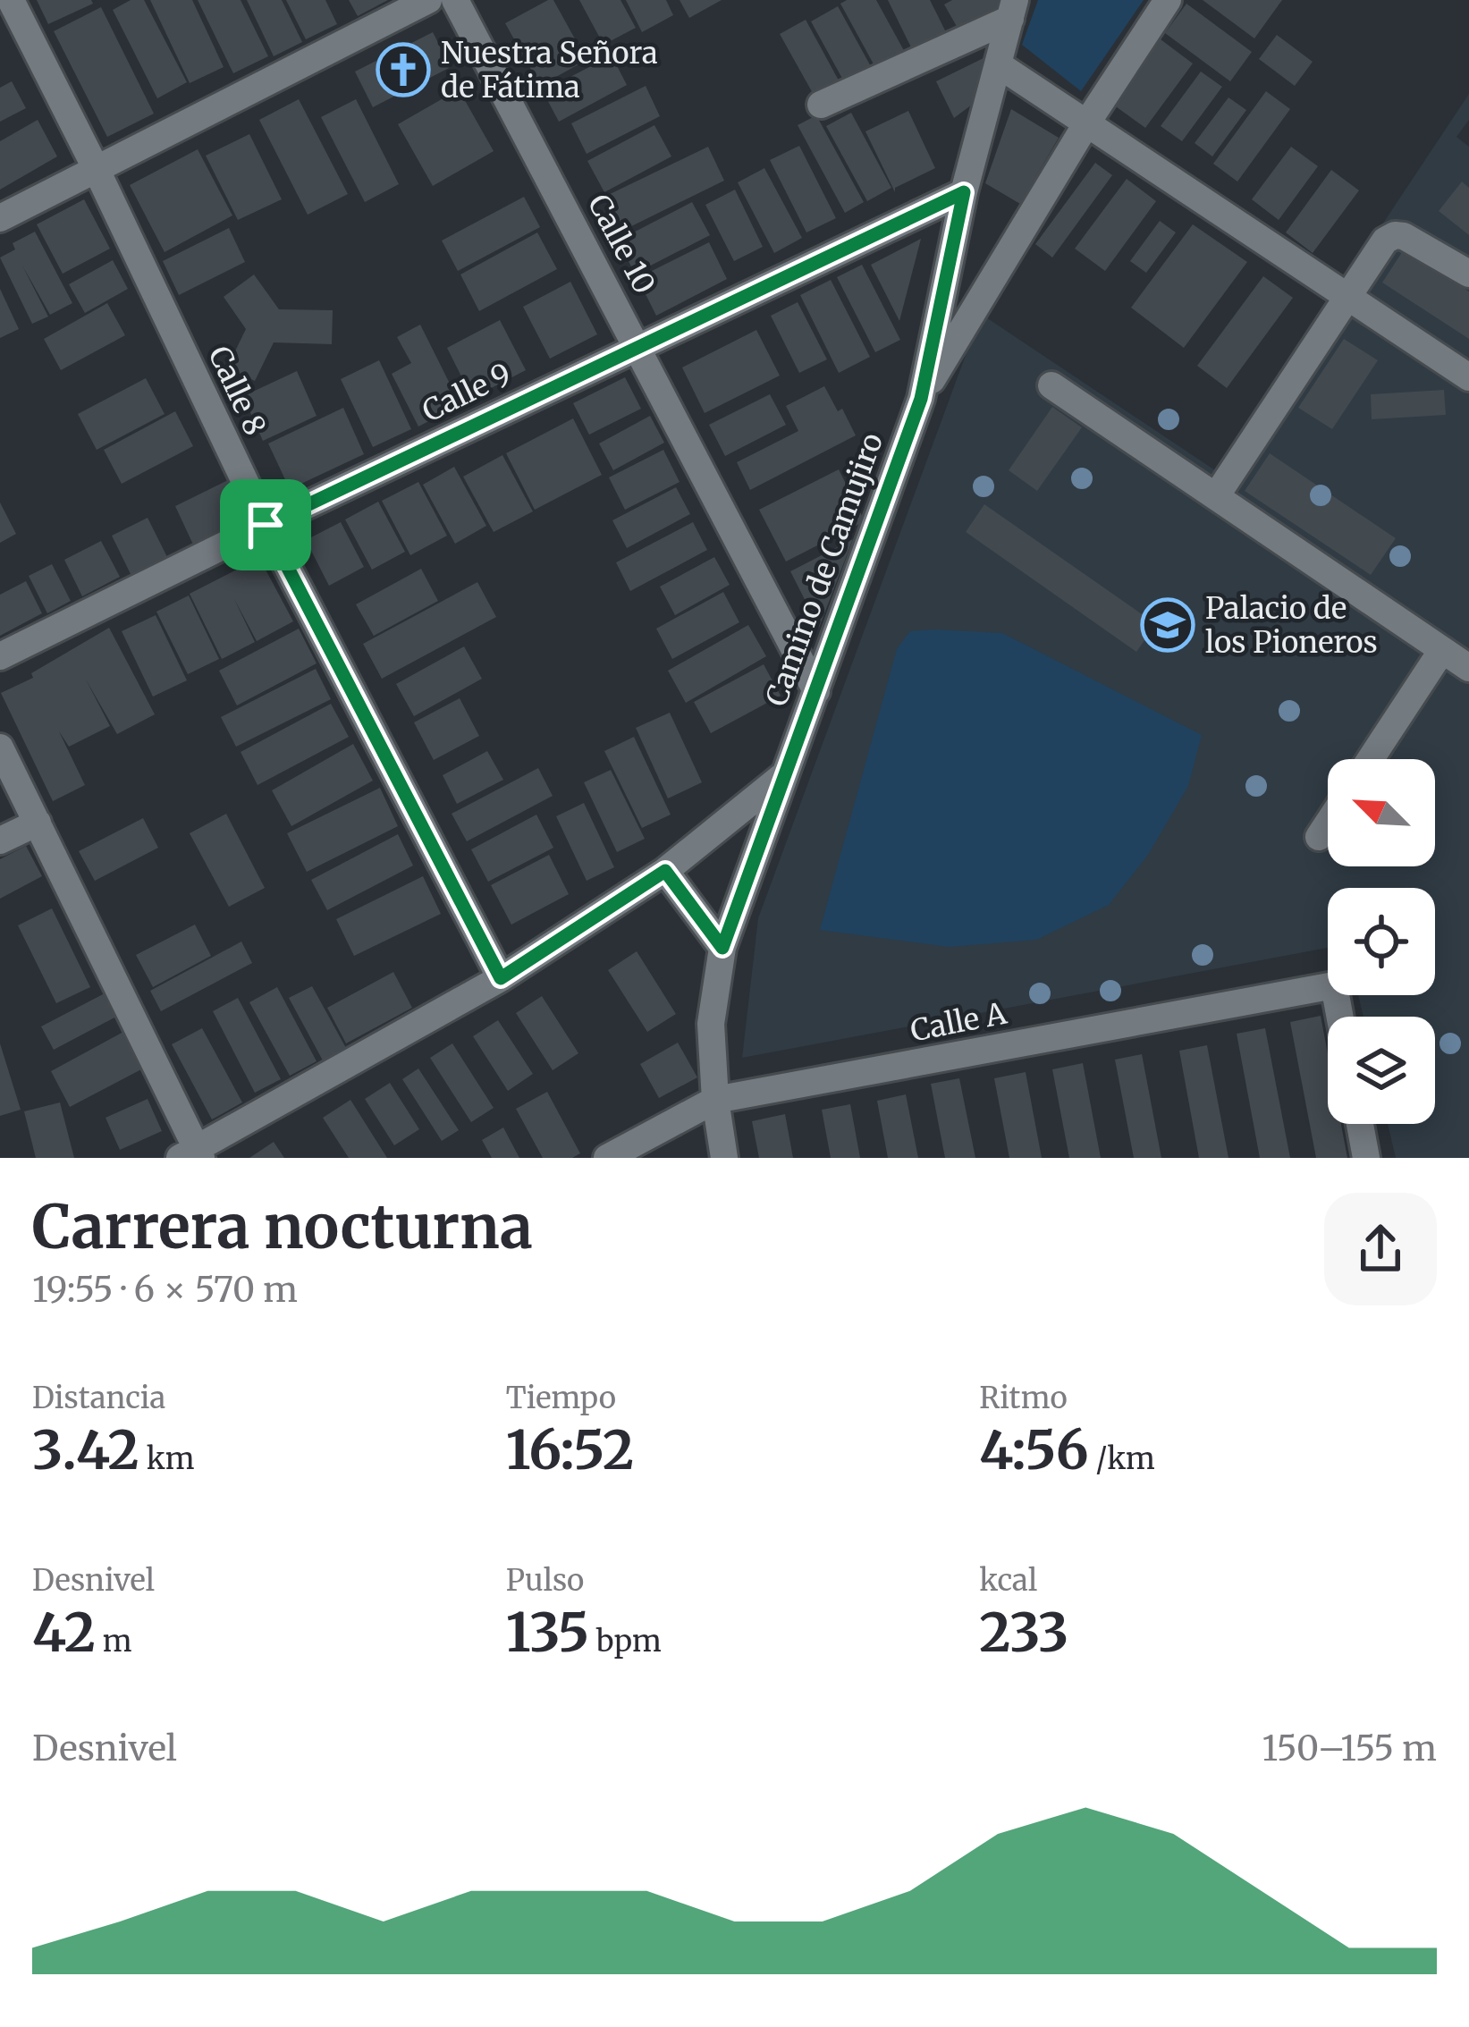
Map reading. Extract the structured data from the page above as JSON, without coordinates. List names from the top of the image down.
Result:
{
  "streets": {
    "street": [
      "Calle 10",
      "Calle 8",
      "Calle 9",
      "Camino de Camujiro",
      "Calle A"
    ]
  },
  "crossings": [
    ["Calle 10", "Calle 9"],
    ["Calle 10", "Camino de Camujiro"],
    ["Calle 8", "Calle 9"],
    ["Calle 9", "Camino de Camujiro"],
    ["Camino de Camujiro", "Calle A"]
  ],
  "places": {
    "church": ["Nuestra Señora de Fátima"],
    "school or university": ["Palacio de los Pioneros"]
  },
  "north": "top left",
  "page": {
    "heading": ["Carrera nocturna", "19:55 · 6 × 570 m"],
    "stats": [
      ["Distancia", "3.42 km"],
      ["Tiempo", "16:52"],
      ["Ritmo", "4:56 /km"],
      ["Desnivel", "42 m"],
      ["Pulso", "135 bpm"],
      ["kcal", "233"]
    ],
    "chart": ["Desnivel", "150–155 m"]
  }
}
